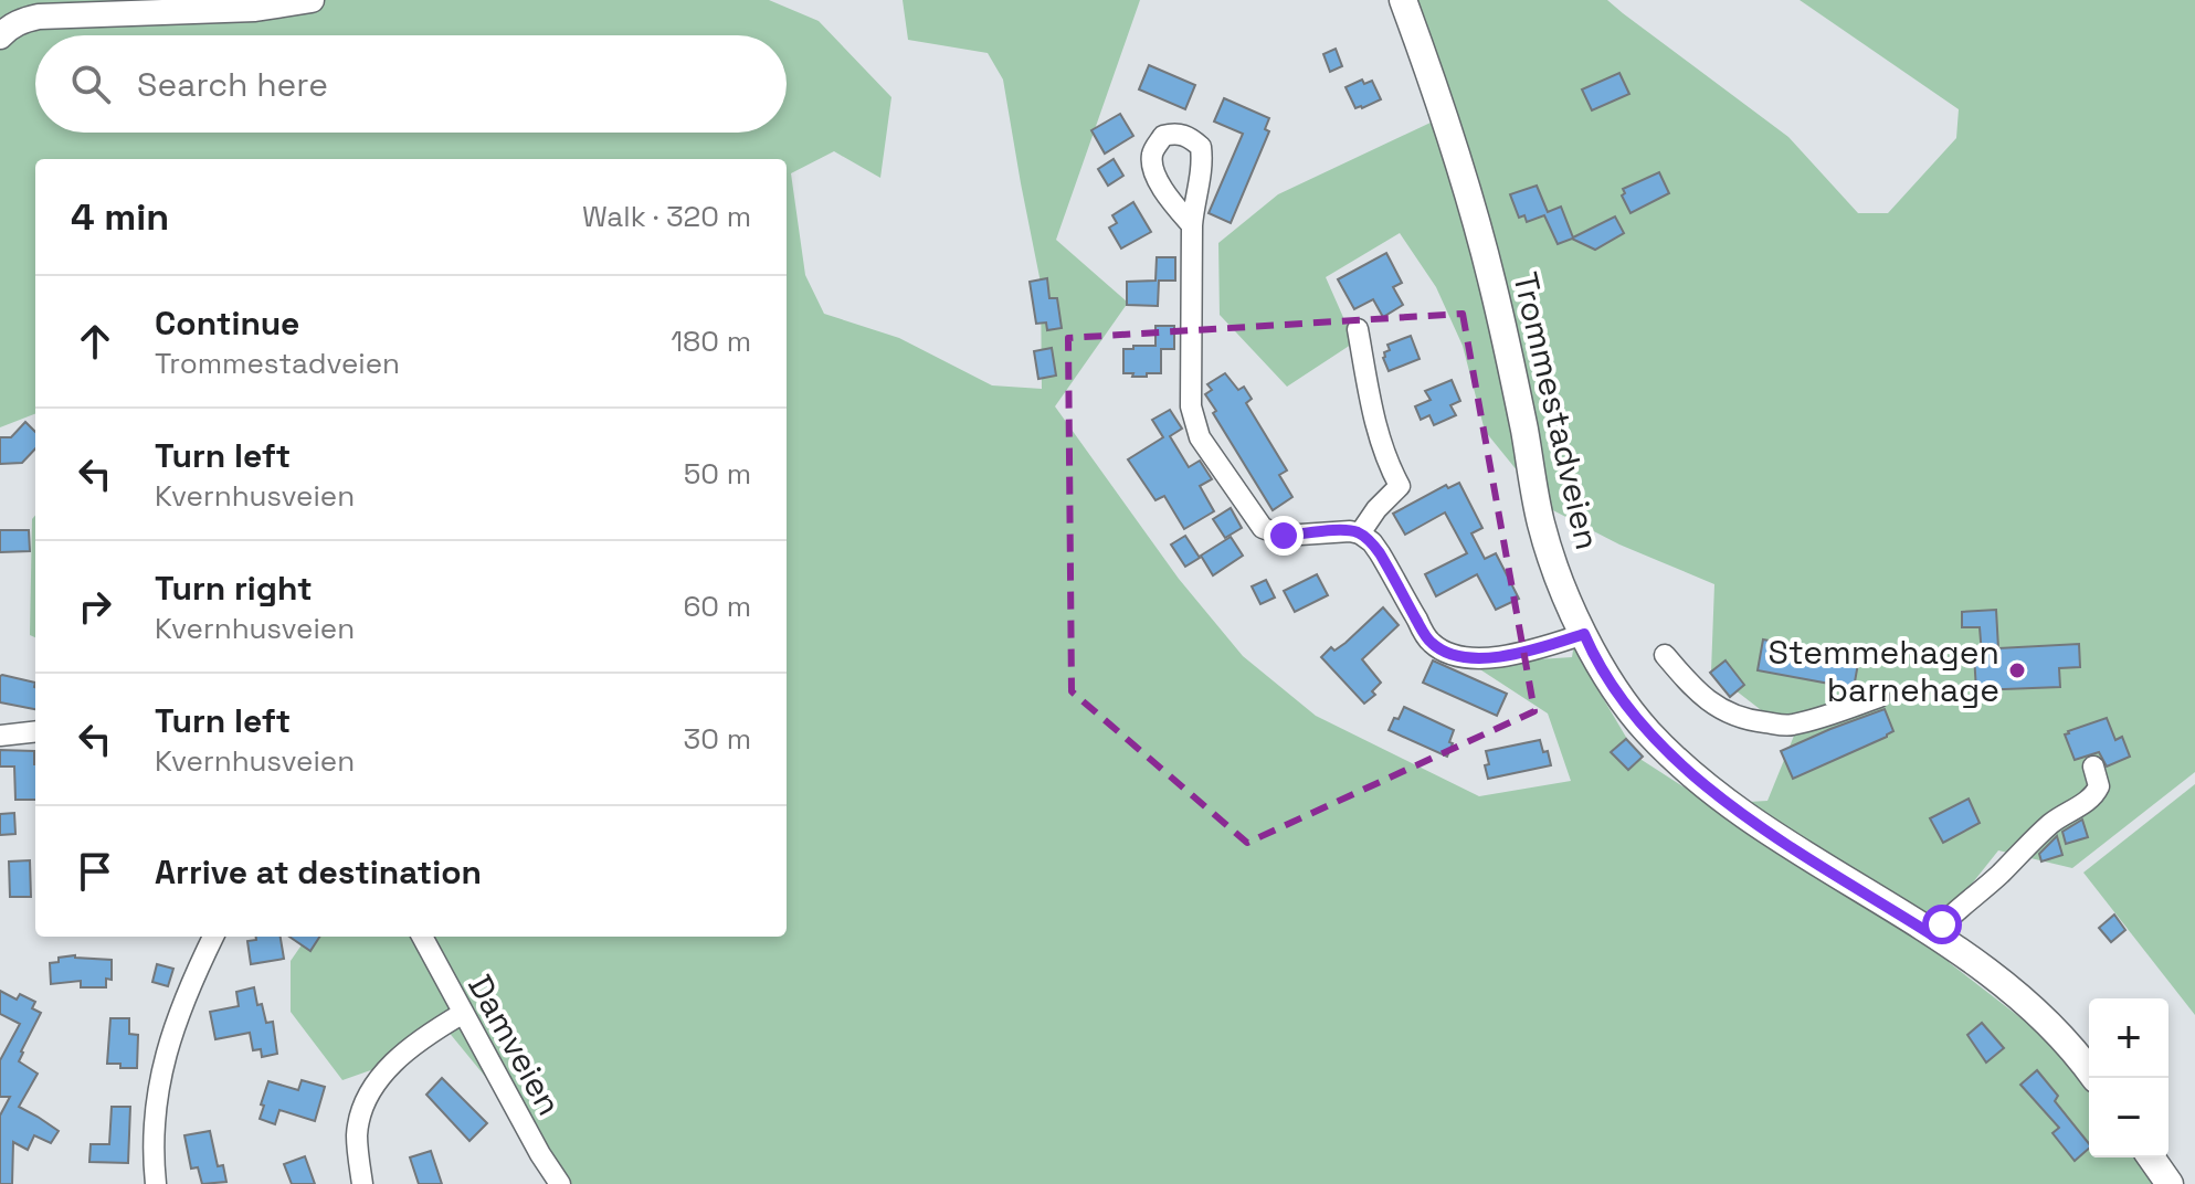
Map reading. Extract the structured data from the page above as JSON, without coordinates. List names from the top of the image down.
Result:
{
  "streets": {
    "main road": ["Trommestadveien"],
    "street": ["Damveien"]
  },
  "places": ["Stemmehagen barnehage"],
  "page": {
    "search": "Search here",
    "heading": ["4 min", "Walk · 320 m"],
    "list": [
      ["Continue", "Trommestadveien", "180 m"],
      ["Turn left", "Kvernhusveien", "50 m"],
      ["Turn right", "Kvernhusveien", "60 m"],
      ["Turn left", "Kvernhusveien", "30 m"],
      "Arrive at destination"
    ],
    "map_buttons": ["+", "−"]
  }
}
